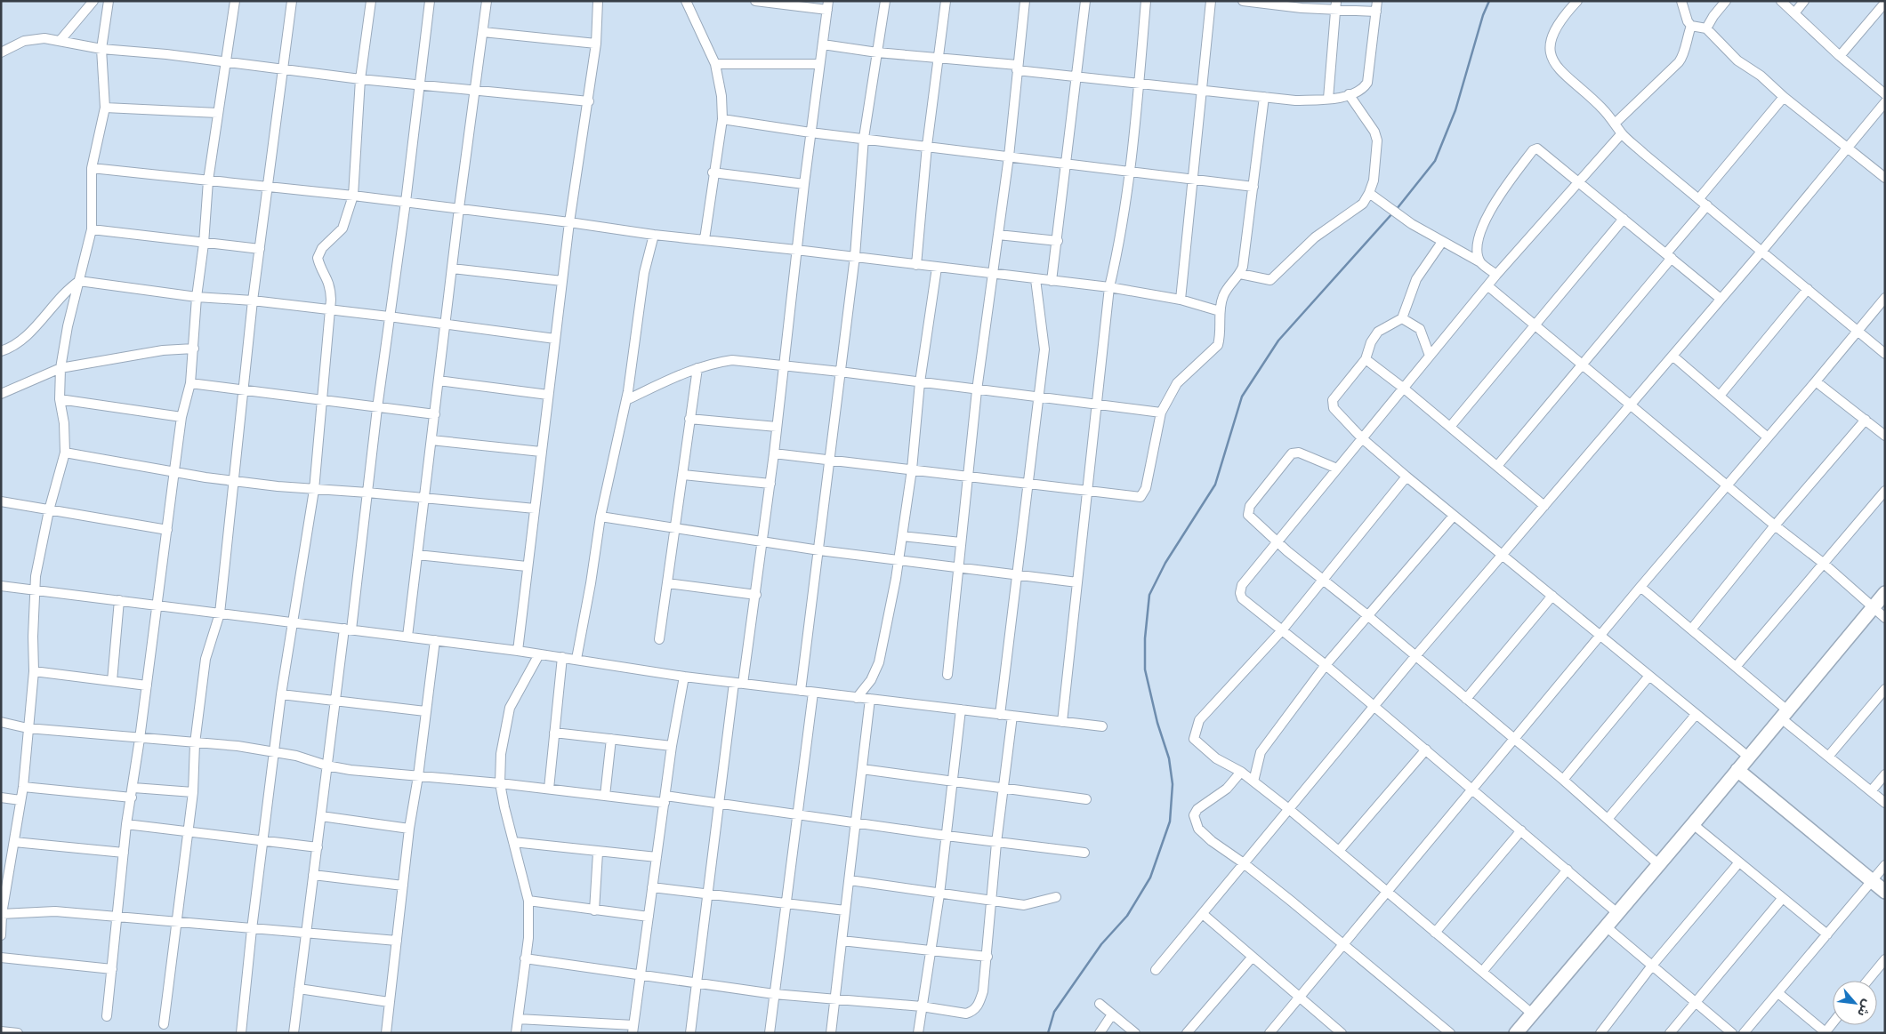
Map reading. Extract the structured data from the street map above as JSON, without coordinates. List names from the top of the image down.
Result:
{
  "north": "bottom right"
}
